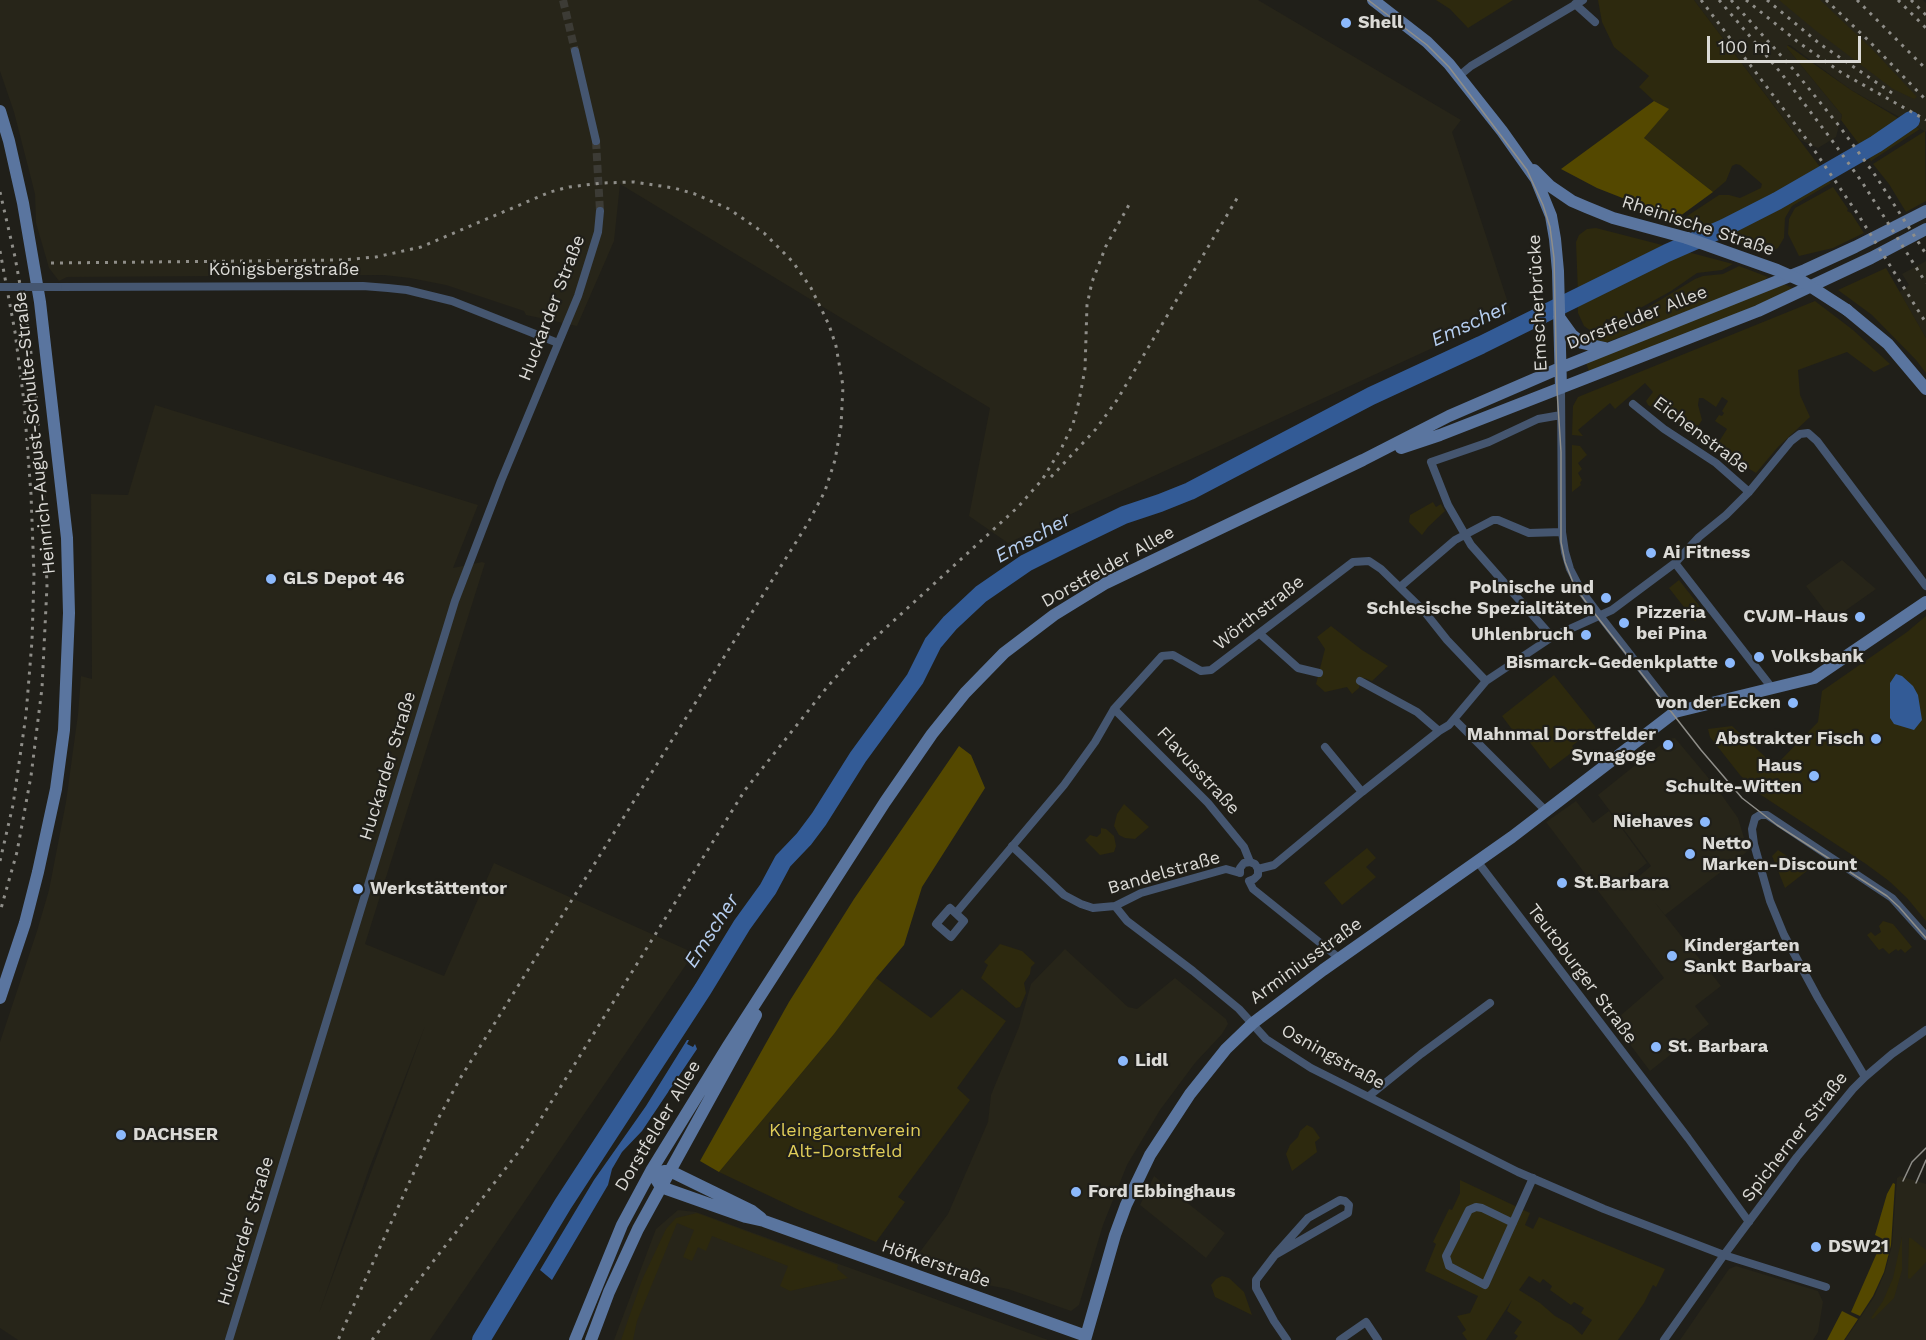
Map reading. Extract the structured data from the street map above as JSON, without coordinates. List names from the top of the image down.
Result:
{
  "streets": {
    "main road": [
      "Rheinische Straße",
      "Emscherbrücke",
      "Dorstfelder Allee",
      "Heinrich-August-Schulte-Straße",
      "Arminiusstraße",
      "Höfkerstraße"
    ],
    "street": [
      "Königsbergstraße",
      "Huckarder Straße",
      "Eichenstraße",
      "Wörthstraße",
      "Flavusstraße",
      "Bandelstraße",
      "Teutoburger Straße",
      "Osningstraße",
      "Spicherner Straße"
    ]
  },
  "crossings": [
    ["Rheinische Straße", "Emscherbrücke"],
    ["Königsbergstraße", "Huckarder Straße"],
    ["Emscherbrücke", "Dorstfelder Allee"],
    ["Dorstfelder Allee", "Höfkerstraße"],
    ["Wörthstraße", "Flavusstraße"],
    ["Wörthstraße", "Bandelstraße"],
    ["Flavusstraße", "Bandelstraße"],
    ["Bandelstraße", "Osningstraße"],
    ["Arminiusstraße", "Teutoburger Straße"],
    ["Arminiusstraße", "Osningstraße"],
    ["Arminiusstraße", "Höfkerstraße"],
    ["Teutoburger Straße", "Spicherner Straße"],
    ["Osningstraße", "Spicherner Straße"]
  ],
  "water": ["Emscher"],
  "parks": ["Kleingartenverein Alt-Dorstfeld"],
  "places": [
    "Shell",
    "Ai Fitness",
    "GLS Depot 46",
    "Polnische und Schlesische Spezialitäten",
    "CVJM-Haus",
    "Pizzeria bei Pina",
    "Uhlenbruch",
    "Volksbank",
    "Bismarck-Gedenkplatte",
    "von der Ecken",
    "Abstrakter Fisch",
    "Mahnmal Dorstfelder Synagoge",
    "Haus Schulte-Witten",
    "Niehaves",
    "Netto Marken-Discount",
    "St.Barbara",
    "Werkstättentor",
    "Kindergarten Sankt Barbara",
    "St. Barbara",
    "Lidl",
    "DACHSER",
    "Ford Ebbinghaus",
    "DSW21"
  ],
  "scale_bar": "100 m"
}
